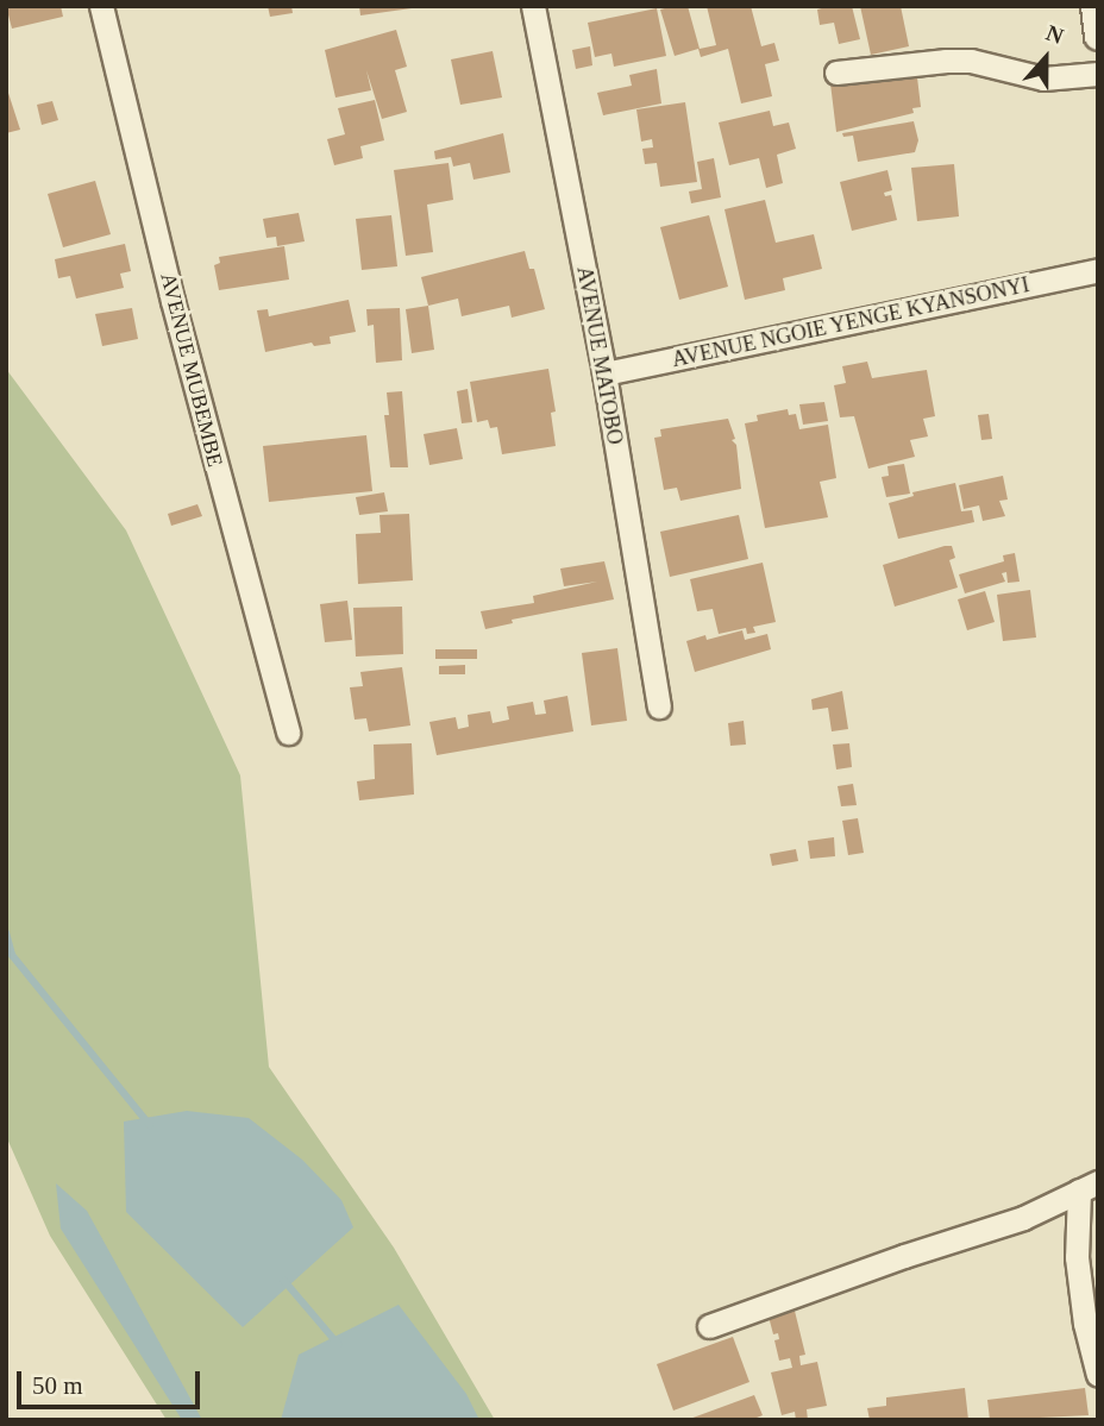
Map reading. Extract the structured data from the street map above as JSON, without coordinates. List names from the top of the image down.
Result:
{
  "streets": {
    "street": ["AVENUE NGOIE YENGE KYANSONYI", "AVENUE MATOBO", "AVENUE MUBEMBE"]
  },
  "crossings": [
    ["AVENUE NGOIE YENGE KYANSONYI", "AVENUE MATOBO"]
  ],
  "scale_bar": "50 m",
  "north": "top"
}
